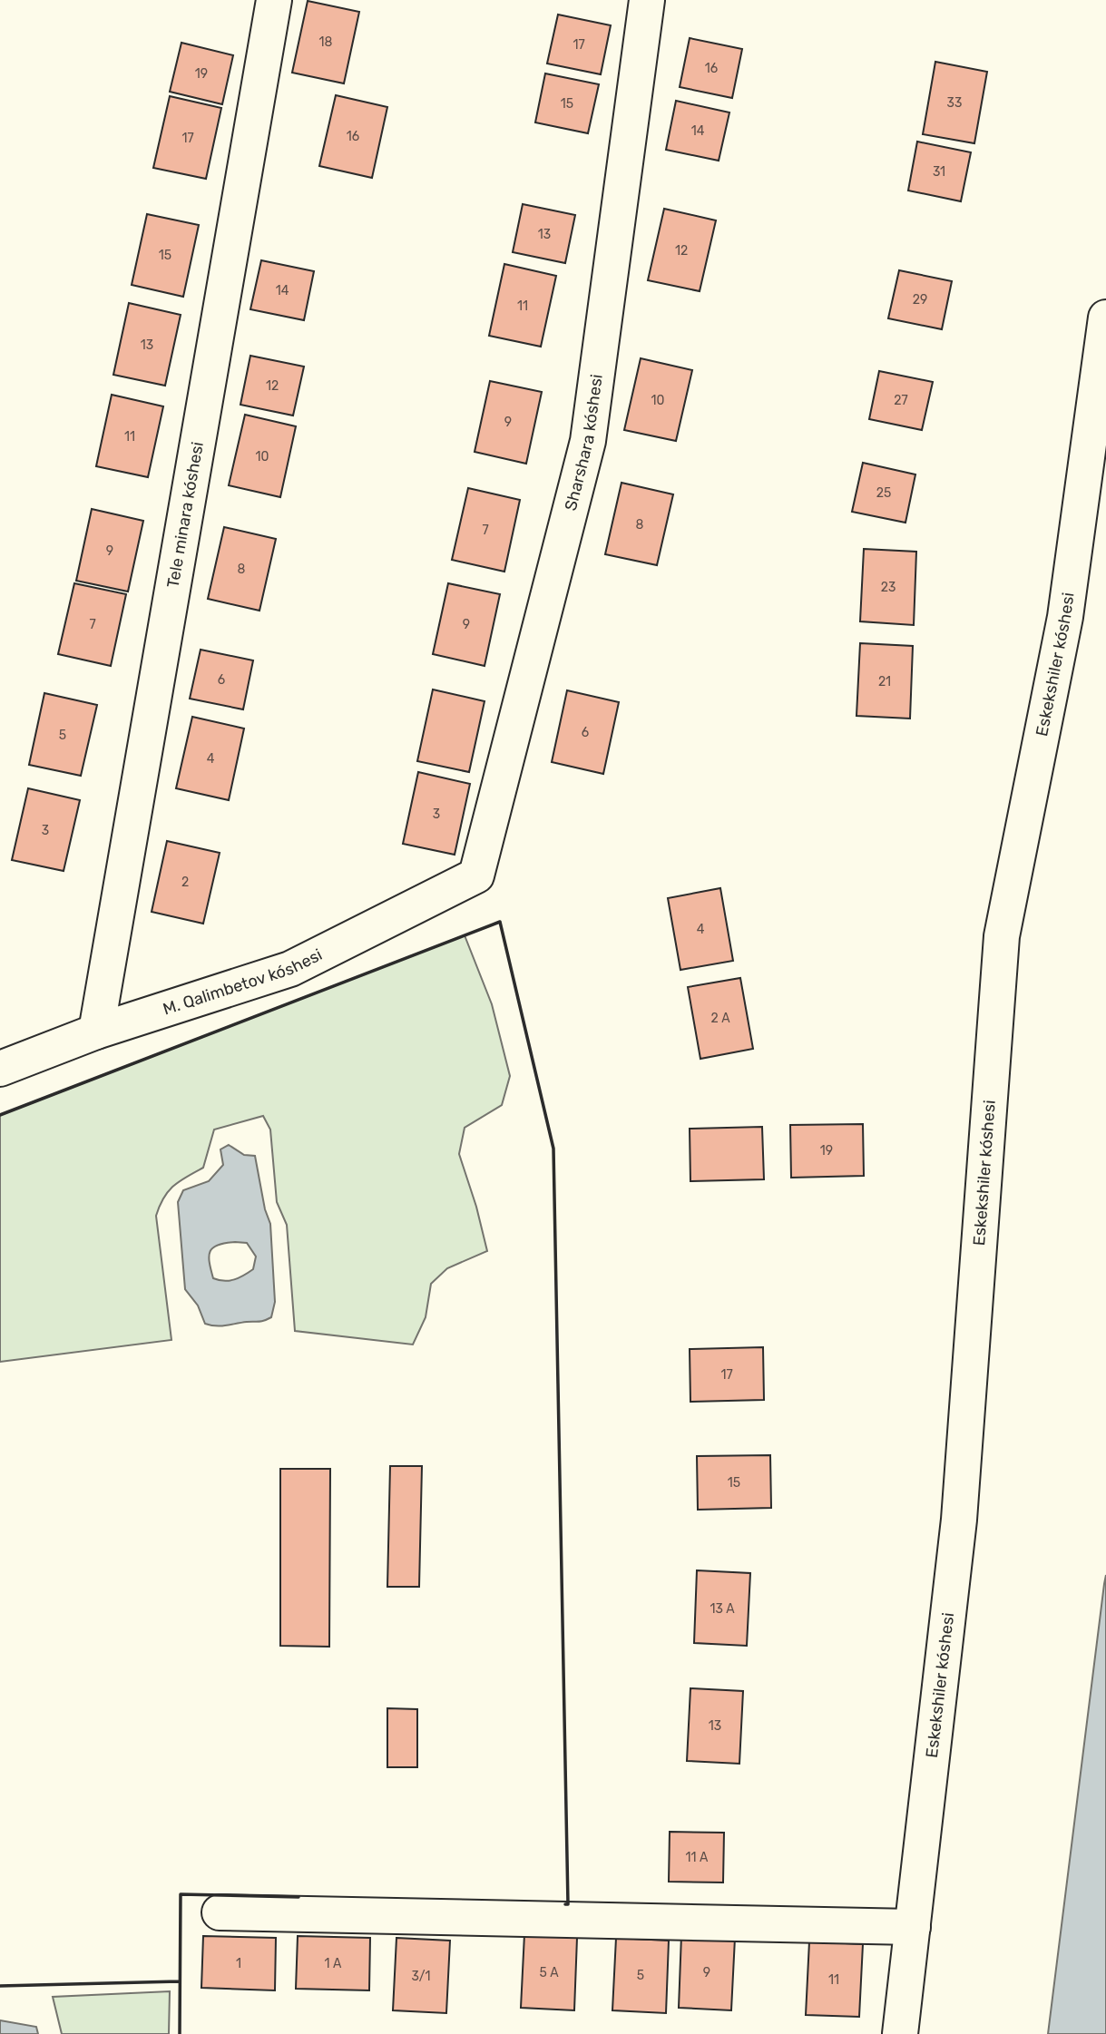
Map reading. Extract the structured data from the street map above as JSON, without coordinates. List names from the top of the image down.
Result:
{
  "streets": {
    "street": [
      "Sharshara kóshesi",
      "Tele minara kóshesi",
      "Eskekshiler kóshesi",
      "M. Qalimbetov kóshesi"
    ]
  },
  "crossings": [
    ["Sharshara kóshesi", "M. Qalimbetov kóshesi"],
    ["Tele minara kóshesi", "M. Qalimbetov kóshesi"]
  ],
  "house_numbers": [
    "18",
    "17",
    "16",
    "19",
    "33",
    "15",
    "14",
    "16",
    "17",
    "31",
    "13",
    "12",
    "15",
    "14",
    "29",
    "11",
    "13",
    "12",
    "10",
    "27",
    "9",
    "11",
    "10",
    "25",
    "8",
    "7",
    "9",
    "8",
    "23",
    "7",
    "9",
    "6",
    "21",
    "6",
    "5",
    "4",
    "3",
    "3",
    "2",
    "4",
    "2 А",
    "19",
    "17",
    "15",
    "13 А",
    "13",
    "11 А",
    "1",
    "1 А",
    "5 А",
    "9",
    "5",
    "3/1",
    "11"
  ]
}
